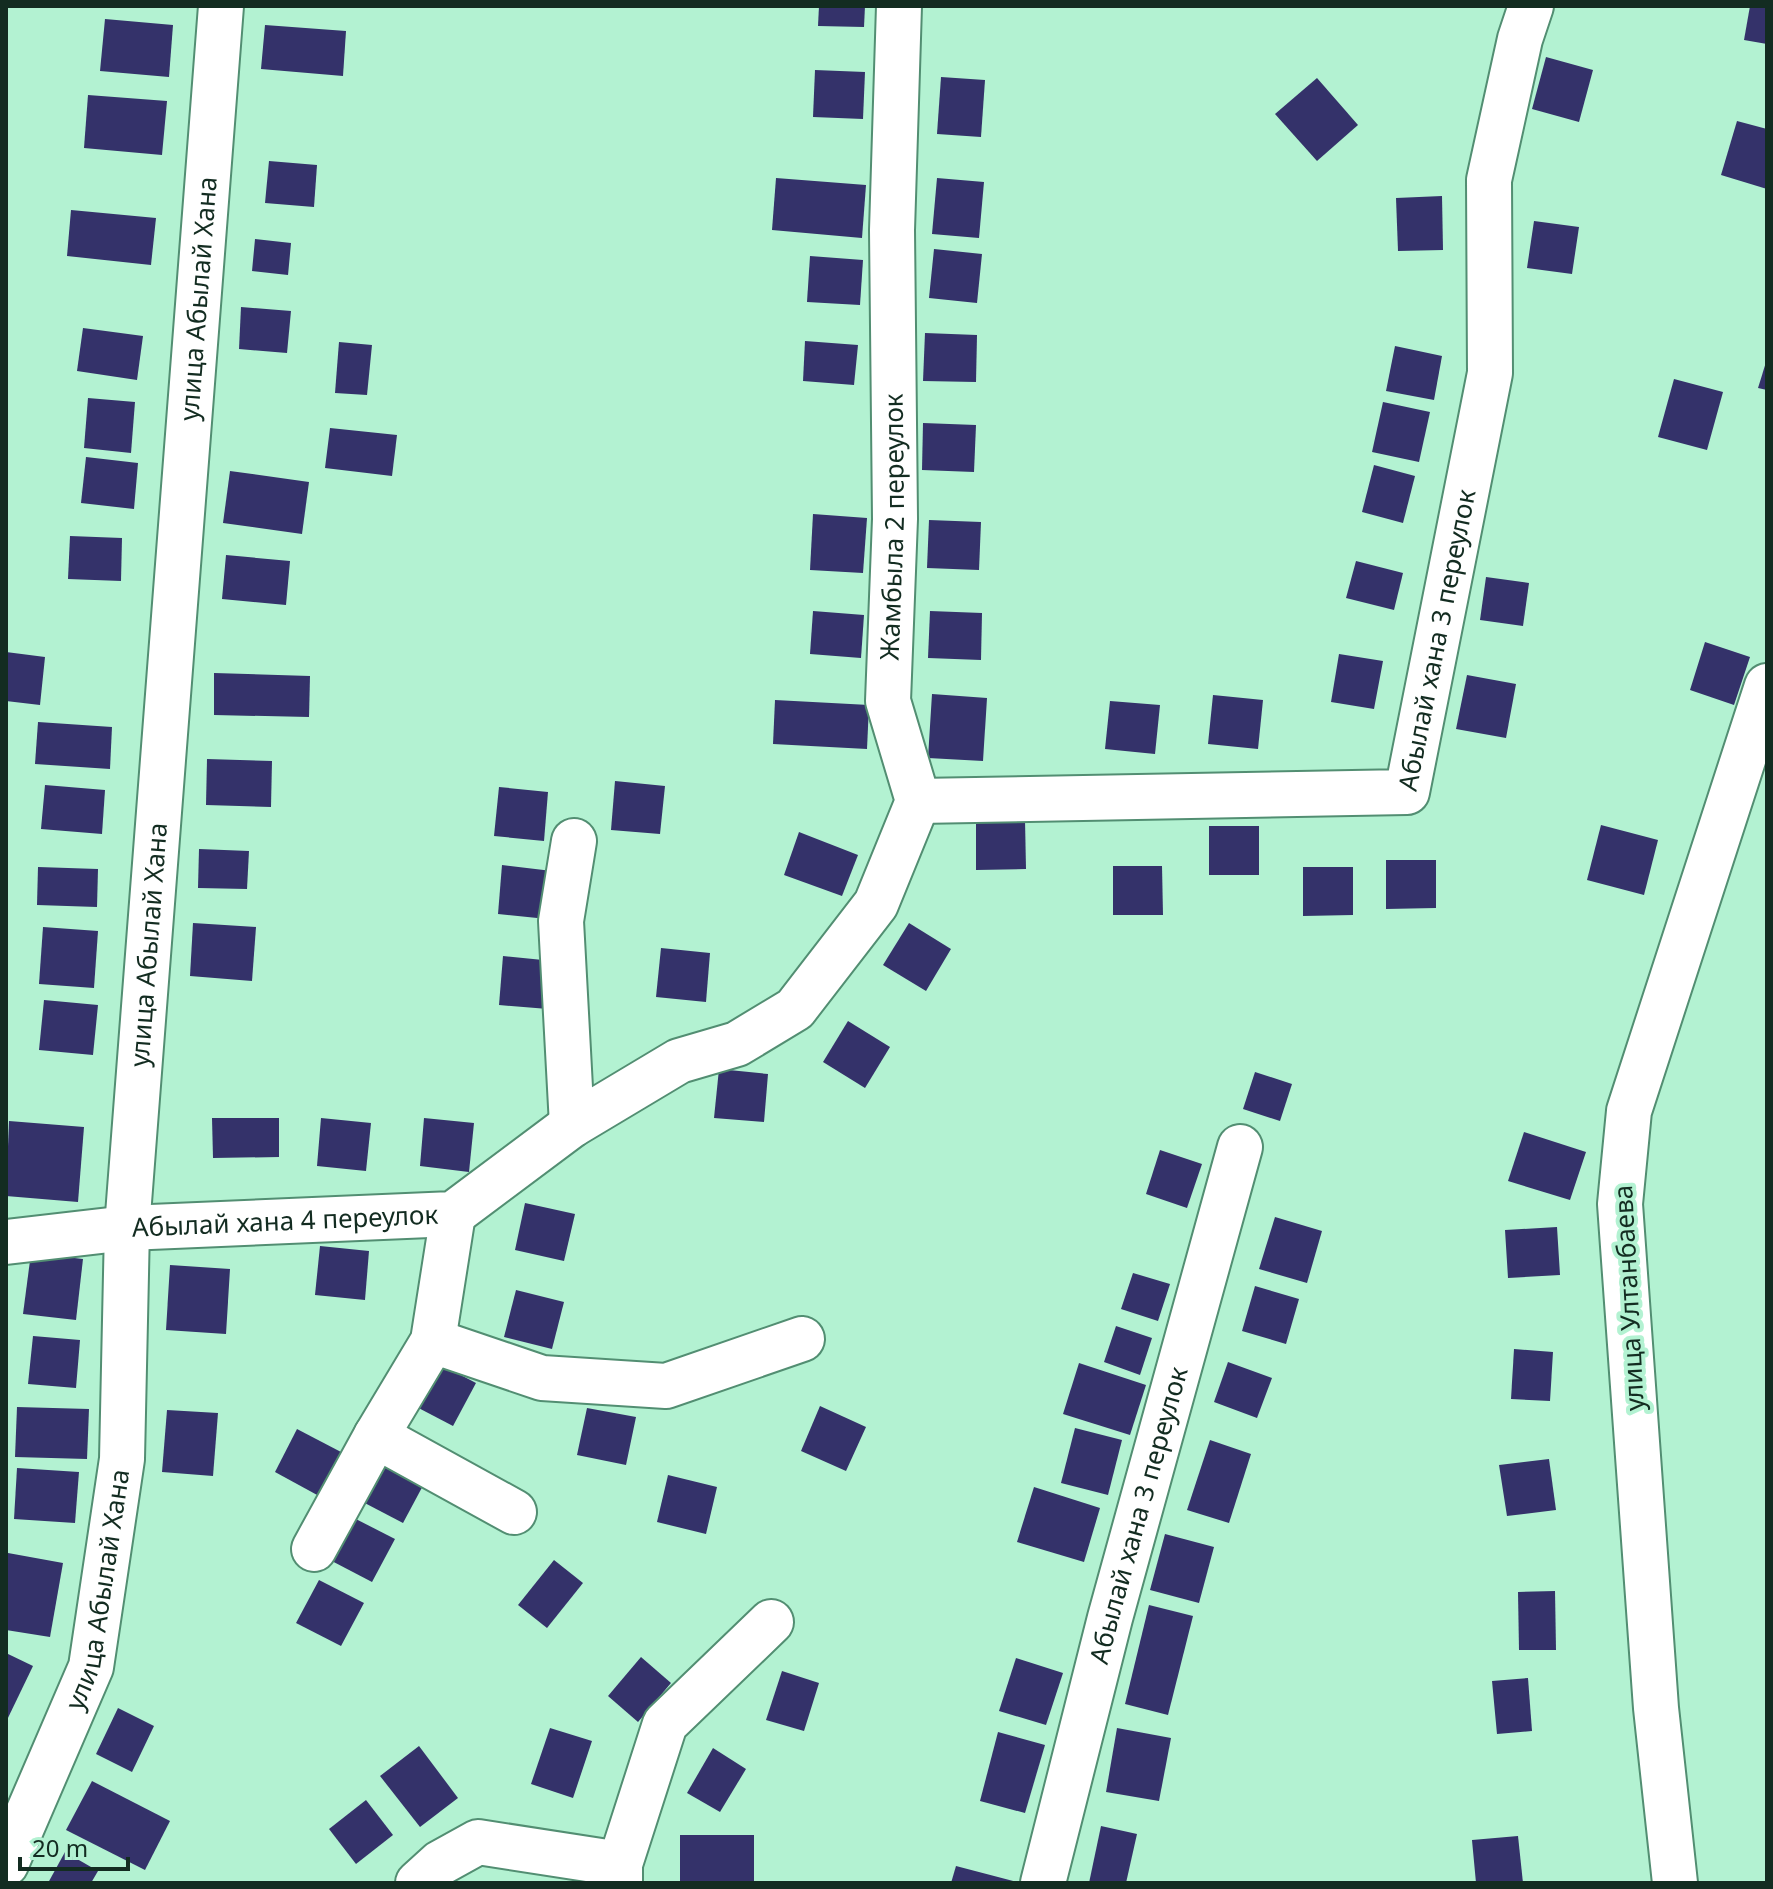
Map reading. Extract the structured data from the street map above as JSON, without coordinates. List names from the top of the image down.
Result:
{
  "streets": {
    "street": [
      "улица Абылай Хана",
      "Жамбыла 2 переулок",
      "Абылай хана 3 переулок",
      "Абылай хана 4 переулок",
      "улица Ултанбаева"
    ]
  },
  "crossings": [
    ["улица Абылай Хана", "Абылай хана 4 переулок"],
    ["Жамбыла 2 переулок", "Абылай хана 3 переулок"],
    ["Жамбыла 2 переулок", "Абылай хана 4 переулок"],
    ["Абылай хана 3 переулок", "Абылай хана 4 переулок"]
  ],
  "scale_bar": "20 m"
}
